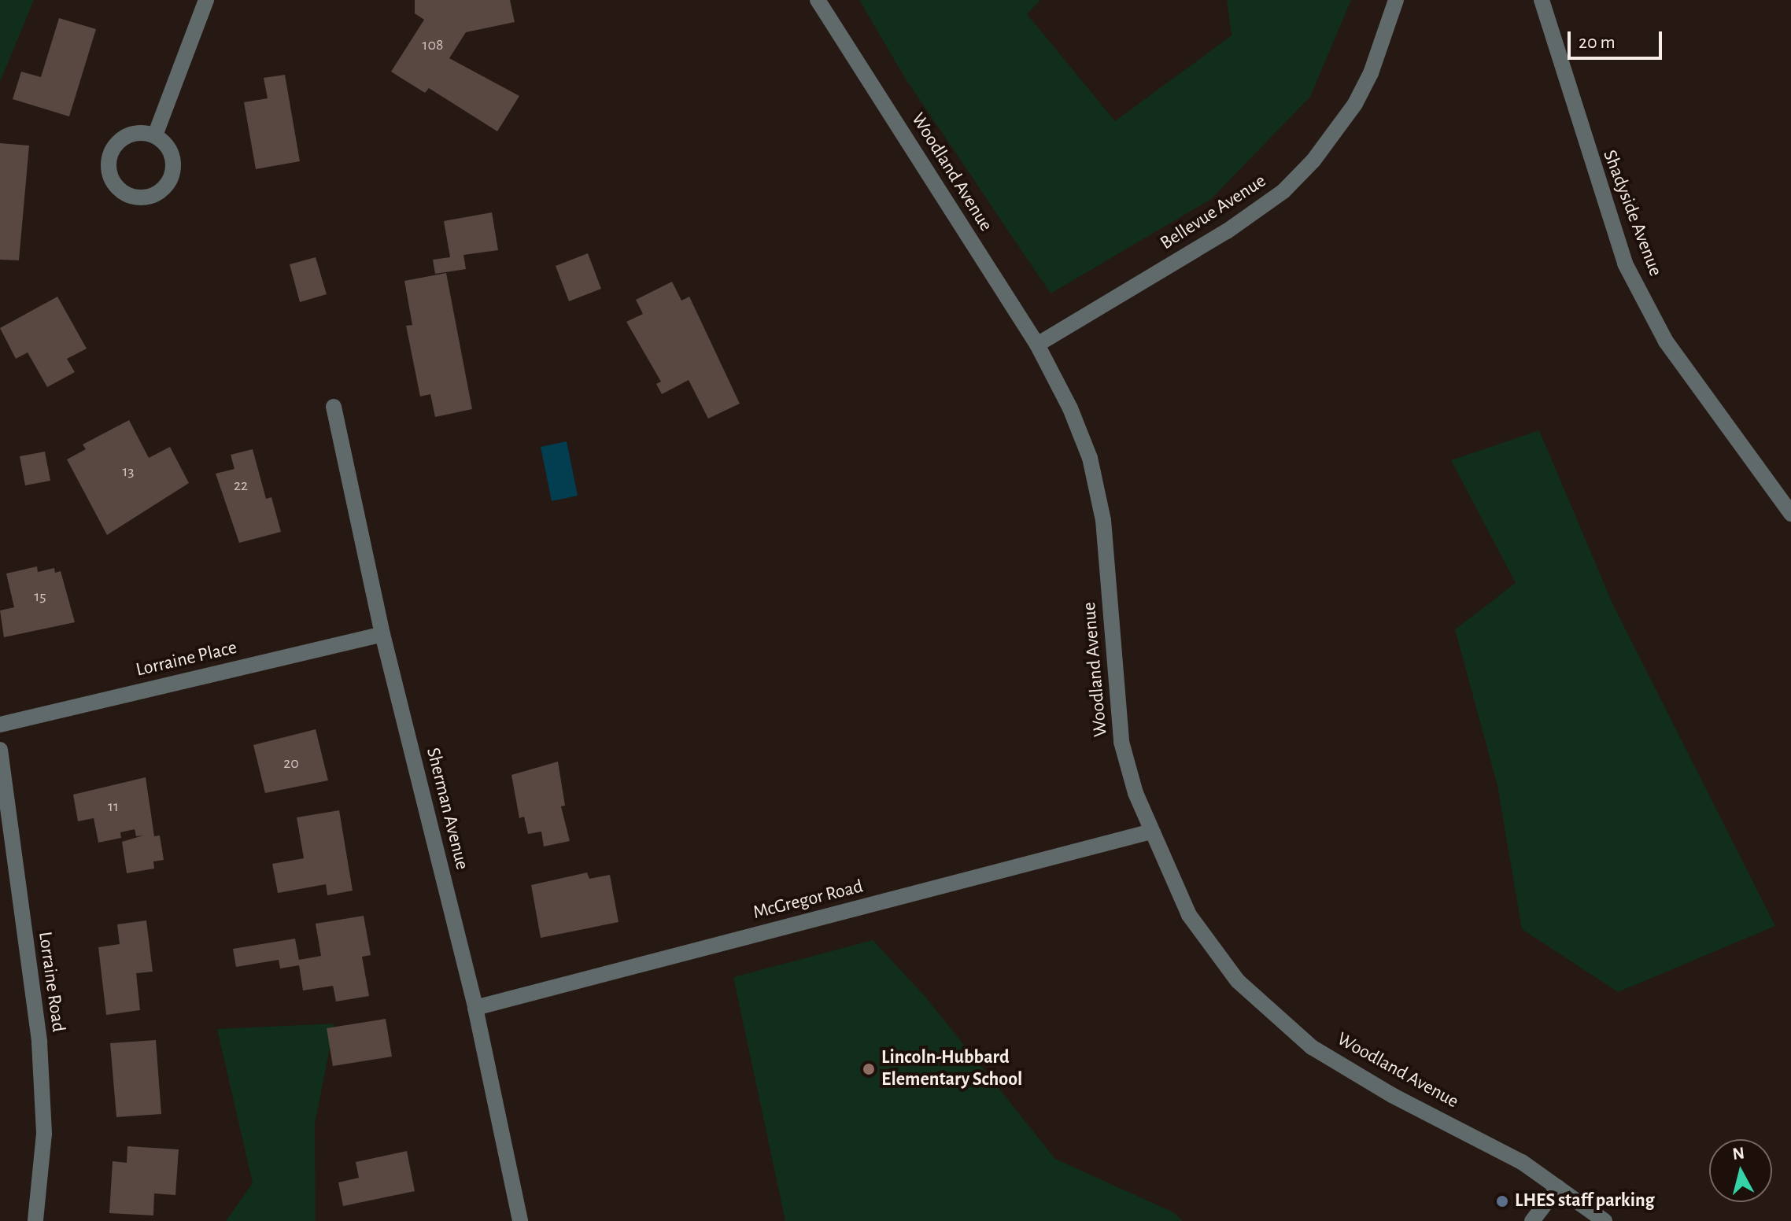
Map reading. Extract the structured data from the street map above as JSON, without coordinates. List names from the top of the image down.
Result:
{
  "streets": {
    "street": [
      "Woodland Avenue",
      "Bellevue Avenue",
      "Shadyside Avenue",
      "Lorraine Place",
      "Sherman Avenue",
      "McGregor Road",
      "Lorraine Road"
    ]
  },
  "crossings": [
    ["Woodland Avenue", "Bellevue Avenue"],
    ["Woodland Avenue", "McGregor Road"],
    ["Lorraine Place", "Sherman Avenue"],
    ["Sherman Avenue", "McGregor Road"]
  ],
  "places": ["Lincoln-Hubbard Elementary School", "LHES staff parking"],
  "house_numbers": [
    "108",
    "13",
    "22",
    "15",
    "20",
    "11"
  ],
  "scale_bar": "20 m",
  "north": "top"
}
